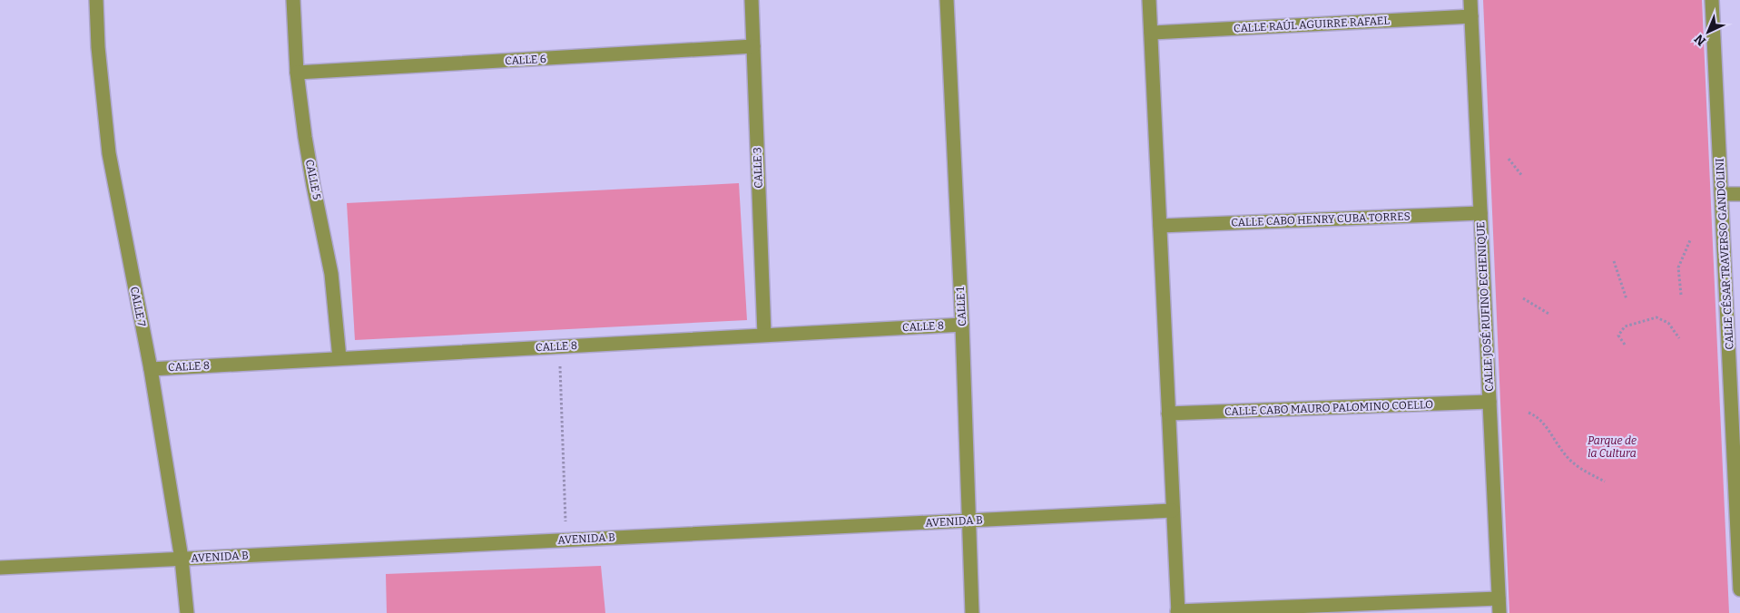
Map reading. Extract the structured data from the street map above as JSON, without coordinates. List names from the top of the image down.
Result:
{
  "streets": {
    "street": [
      "CALLE RAÚL AGUIRRE RAFAEL",
      "CALLE 6",
      "CALLE 3",
      "CALLE 5",
      "CALLE CABO HENRY CUBA TORRES",
      "CALLE CÉSAR TRAVERSO GANDOLINI",
      "CALLE 7",
      "CALLE 1",
      "CALLE JOSÉ RUFINO ECHENIQUE",
      "CALLE 8",
      "CALLE CABO MAURO PALOMINO COELLO",
      "AVENIDA B"
    ]
  },
  "crossings": [
    ["CALLE RAÚL AGUIRRE RAFAEL", "CALLE JOSÉ RUFINO ECHENIQUE"],
    ["CALLE 6", "CALLE 3"],
    ["CALLE 6", "CALLE 5"],
    ["CALLE 3", "CALLE 8"],
    ["CALLE 5", "CALLE 8"],
    ["CALLE CABO HENRY CUBA TORRES", "CALLE JOSÉ RUFINO ECHENIQUE"],
    ["CALLE 7", "CALLE 8"],
    ["CALLE 7", "AVENIDA B"],
    ["CALLE 1", "CALLE 8"],
    ["CALLE 1", "AVENIDA B"],
    ["CALLE JOSÉ RUFINO ECHENIQUE", "CALLE CABO MAURO PALOMINO COELLO"]
  ],
  "parks": ["Parque de la Cultura"],
  "north": "bottom left"
}
